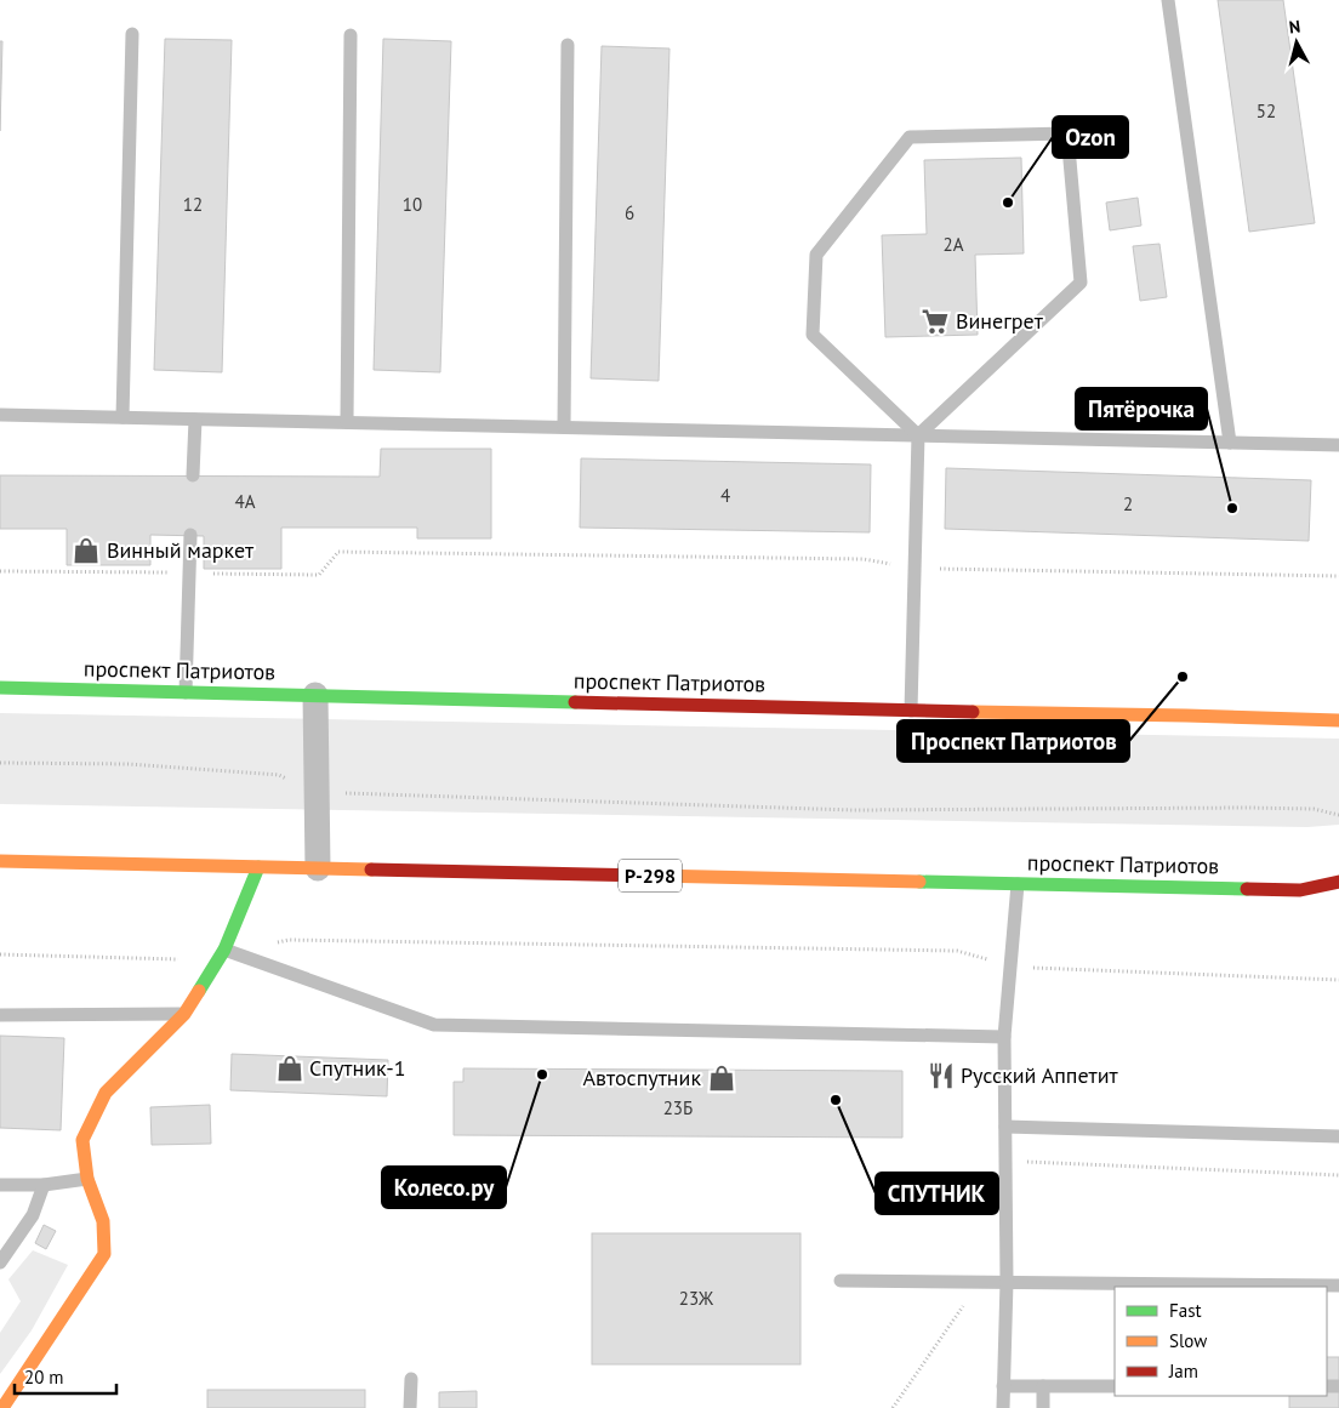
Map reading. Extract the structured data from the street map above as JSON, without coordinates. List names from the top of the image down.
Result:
{
  "streets": {
    "main road": ["проспект Патриотов", "Р-298"]
  },
  "places": {
    "other": [
      "Ozon",
      "Пятёрочка",
      "Проспект Патриотов",
      "Колесо.ру",
      "СПУТНИК"
    ],
    "supermarket": ["Винегрет"],
    "shop": ["Винный маркет", "Спутник-1", "Автоспутник"],
    "restaurant": ["Русский Аппетит"]
  },
  "house_numbers": [
    "52",
    "12",
    "10",
    "6",
    "2А",
    "4",
    "4А",
    "2",
    "23Б",
    "23Ж"
  ],
  "legend": ["Fast", "Slow", "Jam"],
  "scale_bar": "20 m",
  "north": "top"
}
